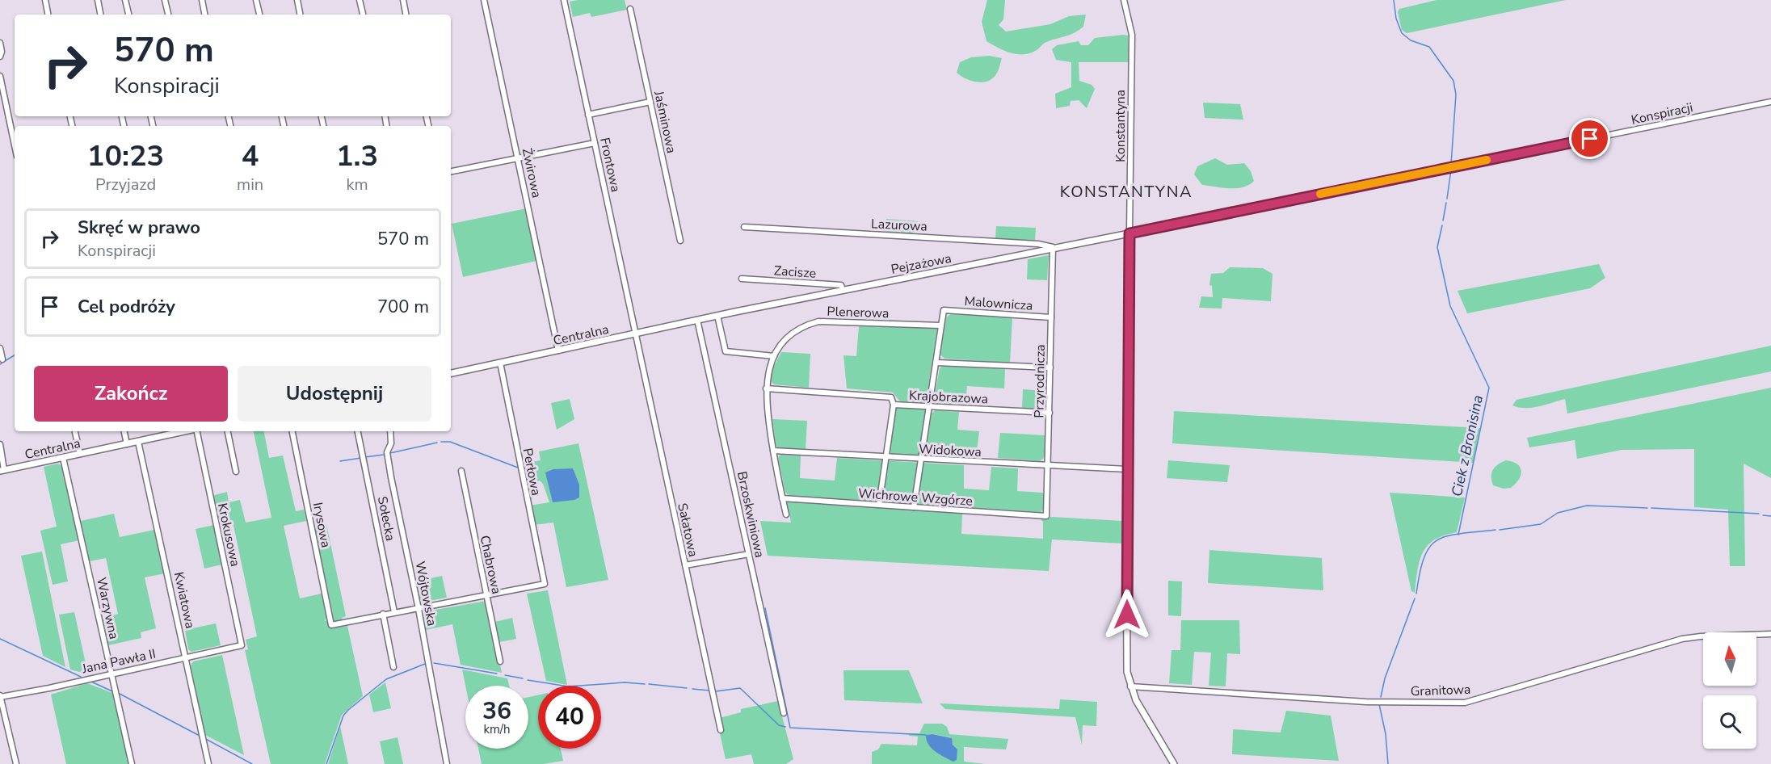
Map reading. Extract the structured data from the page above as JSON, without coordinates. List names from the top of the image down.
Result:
{
  "streets": {
    "street": [
      "Konspiracji",
      "Jaśminowa",
      "Konstantyna",
      "Frontowa",
      "Żwirowa",
      "Lazurowa",
      "Pejzażowa",
      "Zacisze",
      "Malownicza",
      "Plenerowa",
      "Centralna",
      "Przyrodnicza",
      "Krajobrazowa",
      "Widokowa",
      "Perłowa",
      "Wichrowe Wzgórze",
      "Brzoskwiniowa",
      "Sołecka",
      "Irysowa",
      "Sałatowa",
      "Krokusowa",
      "Chabrowa",
      "Wójtowska",
      "Kwiatowa",
      "Warzywna",
      "Jana Pawła II",
      "Granitowa"
    ]
  },
  "crossings": [
    ["Konspiracji", "Konstantyna"],
    ["Konspiracji", "Pejzażowa"],
    ["Konstantyna", "Pejzażowa"],
    ["Konstantyna", "Widokowa"],
    ["Konstantyna", "Granitowa"],
    ["Frontowa", "Centralna"],
    ["Frontowa", "Sałatowa"],
    ["Żwirowa", "Centralna"],
    ["Lazurowa", "Pejzażowa"],
    ["Lazurowa", "Przyrodnicza"],
    ["Pejzażowa", "Zacisze"],
    ["Pejzażowa", "Centralna"],
    ["Pejzażowa", "Przyrodnicza"],
    ["Malownicza", "Plenerowa"],
    ["Malownicza", "Przyrodnicza"],
    ["Plenerowa", "Krajobrazowa"],
    ["Plenerowa", "Widokowa"],
    ["Plenerowa", "Wichrowe Wzgórze"],
    ["Centralna", "Perłowa"],
    ["Centralna", "Brzoskwiniowa"],
    ["Centralna", "Sałatowa"],
    ["Centralna", "Kwiatowa"],
    ["Centralna", "Warzywna"],
    ["Przyrodnicza", "Krajobrazowa"],
    ["Przyrodnicza", "Widokowa"],
    ["Przyrodnicza", "Wichrowe Wzgórze"],
    ["Perłowa", "Chabrowa"],
    ["Krokusowa", "Jana Pawła II"],
    ["Kwiatowa", "Jana Pawła II"],
    ["Warzywna", "Jana Pawła II"]
  ],
  "districts": ["KONSTANTYNA"],
  "water": ["Ciek z Bronisina"],
  "north": "top",
  "page": {
    "turn": ["570 m", "Konspiracji"],
    "eta": [
      "10:23",
      "Przyjazd",
      "4",
      "min",
      "1.3",
      "km"
    ],
    "list": [
      {
        "name": "Skręć w prawo",
        "note": "Konspiracji",
        "value": "570 m"
      },
      {
        "name": "Cel podróży",
        "value": "700 m"
      }
    ],
    "buttons": ["Zakończ", "Udostępnij"],
    "speed": "36 km/h",
    "limit": "40"
  }
}
